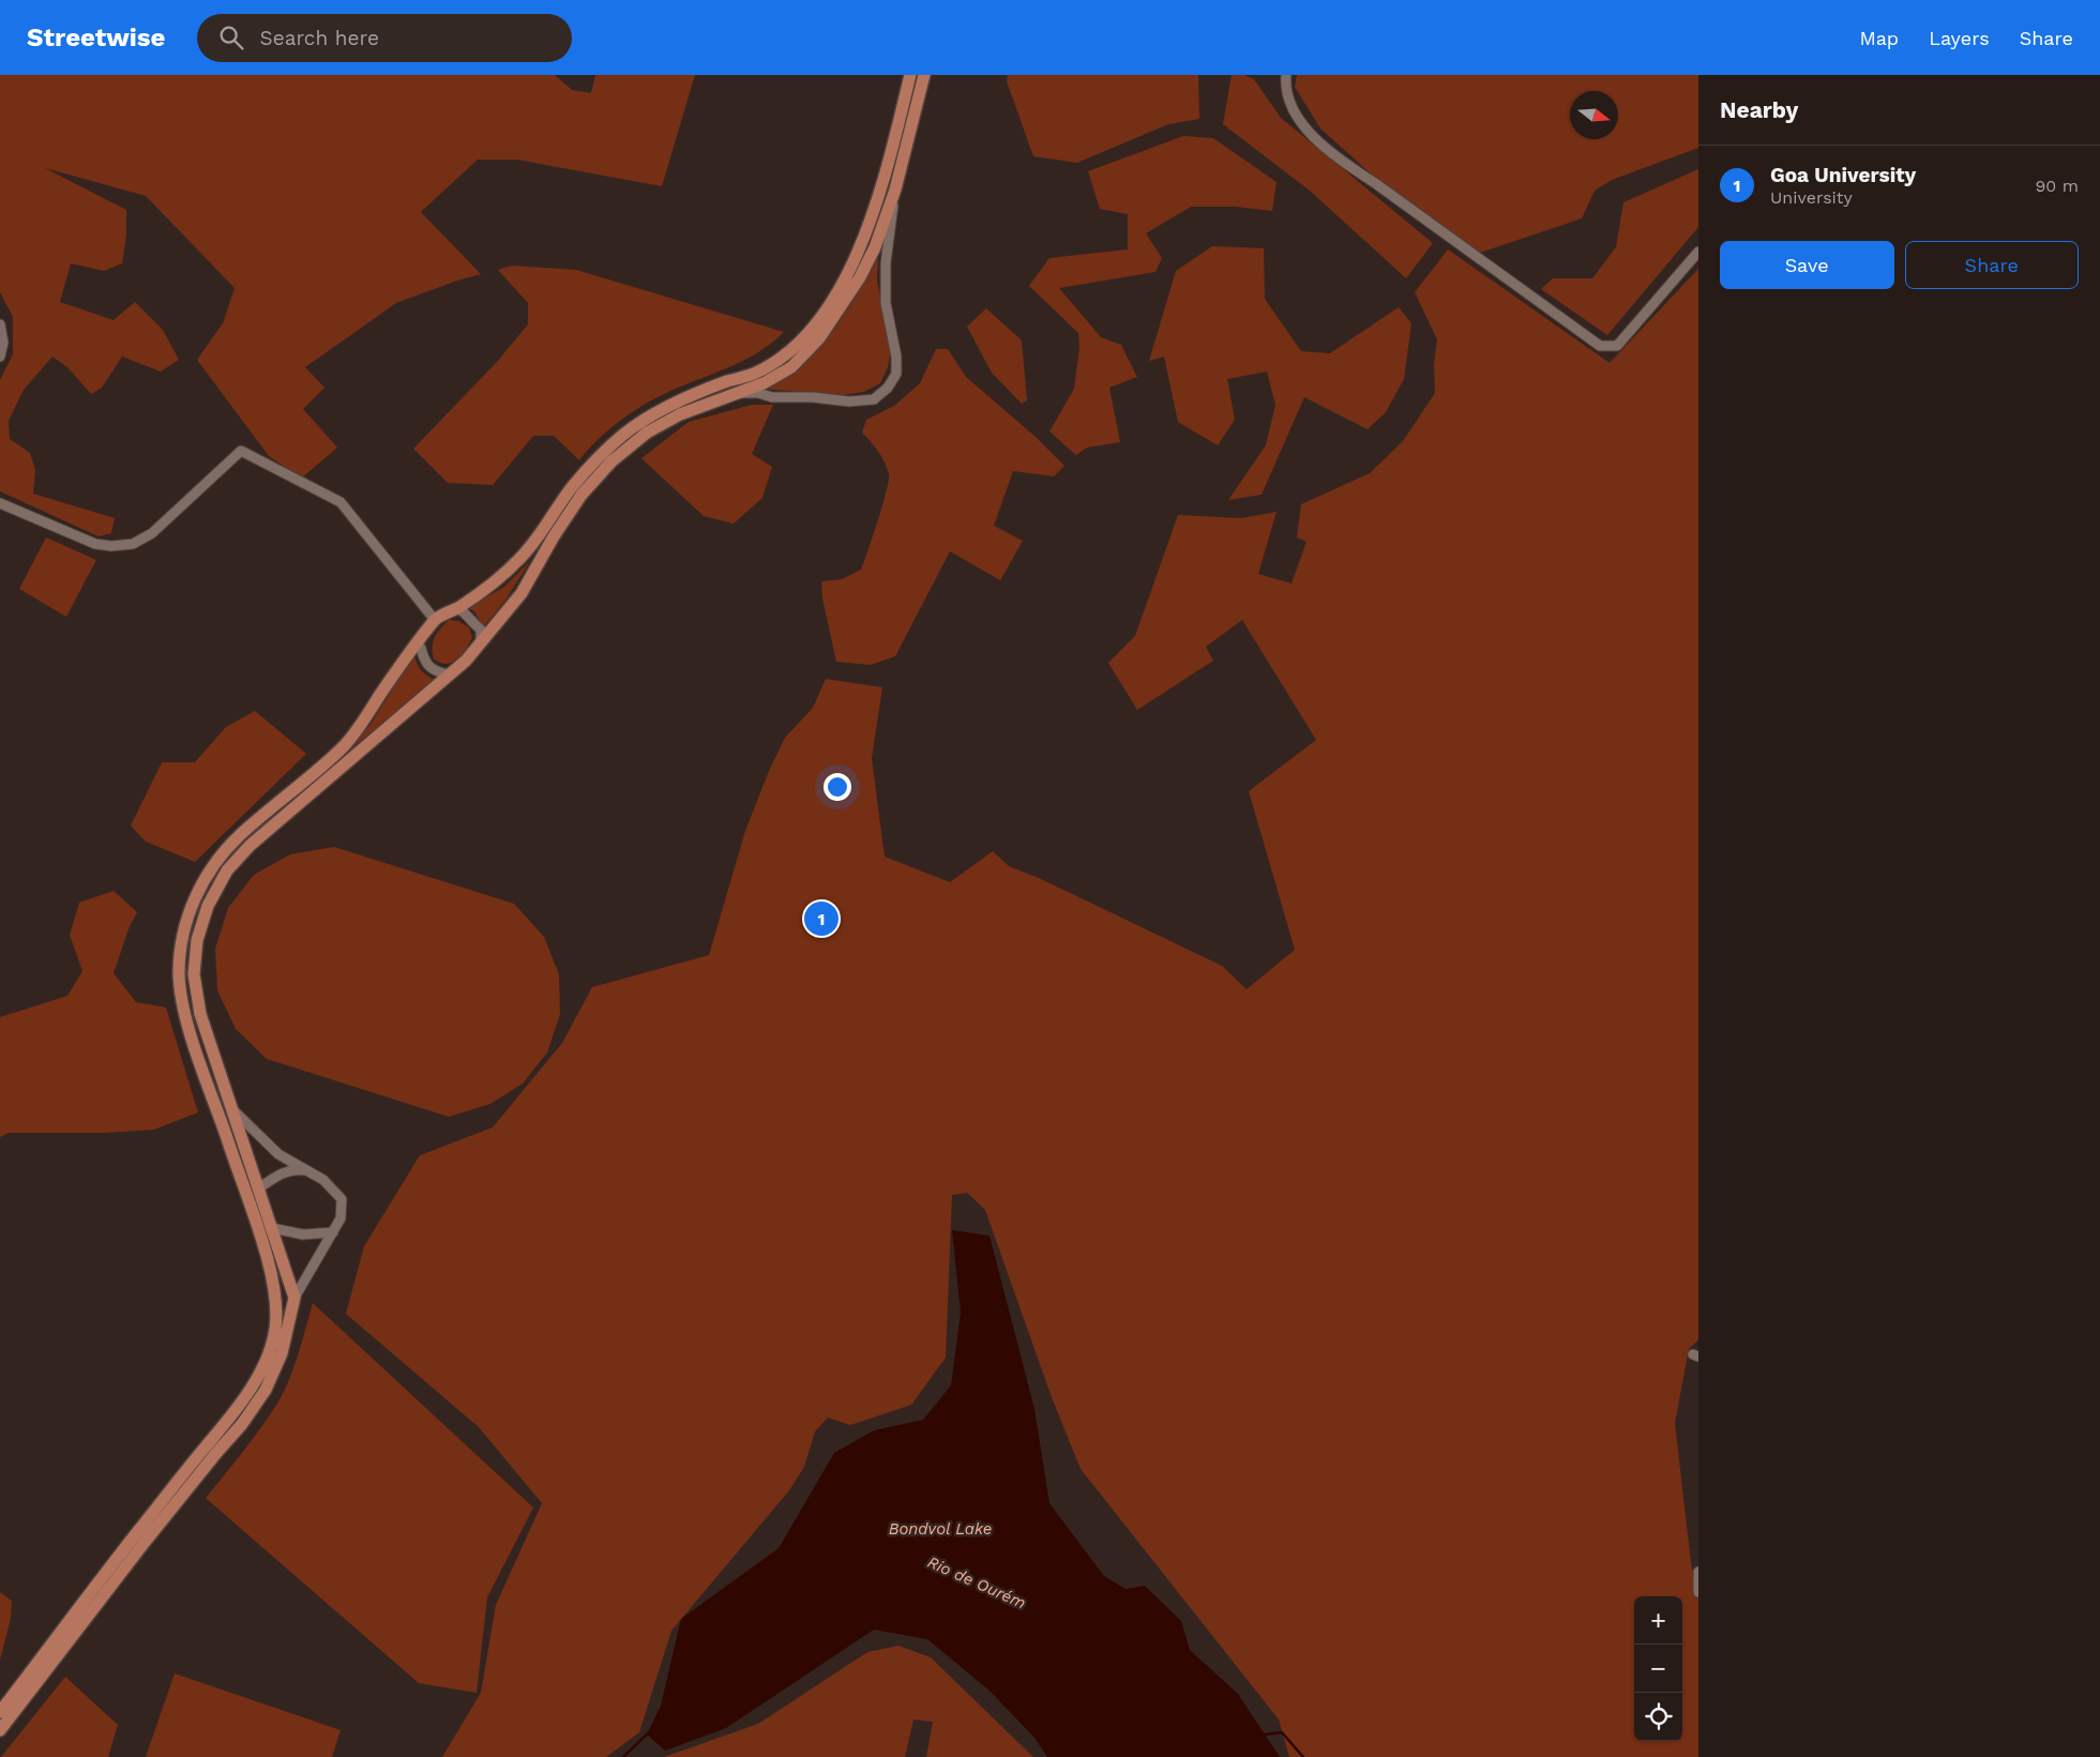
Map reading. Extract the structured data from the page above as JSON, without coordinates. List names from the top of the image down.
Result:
{
  "water": ["Bondvol Lake", "Rio de Ourém"],
  "north": "right",
  "page": {
    "header": "Streetwise",
    "search": "Search here",
    "nav": ["Map", "Layers", "Share"],
    "heading": "Nearby",
    "list": [
      {
        "mark": "1",
        "name": "Goa University",
        "note": "University",
        "value": "90 m"
      }
    ],
    "buttons": ["Save", "Share"],
    "pins": "1",
    "map_buttons": ["+", "−"]
  }
}
